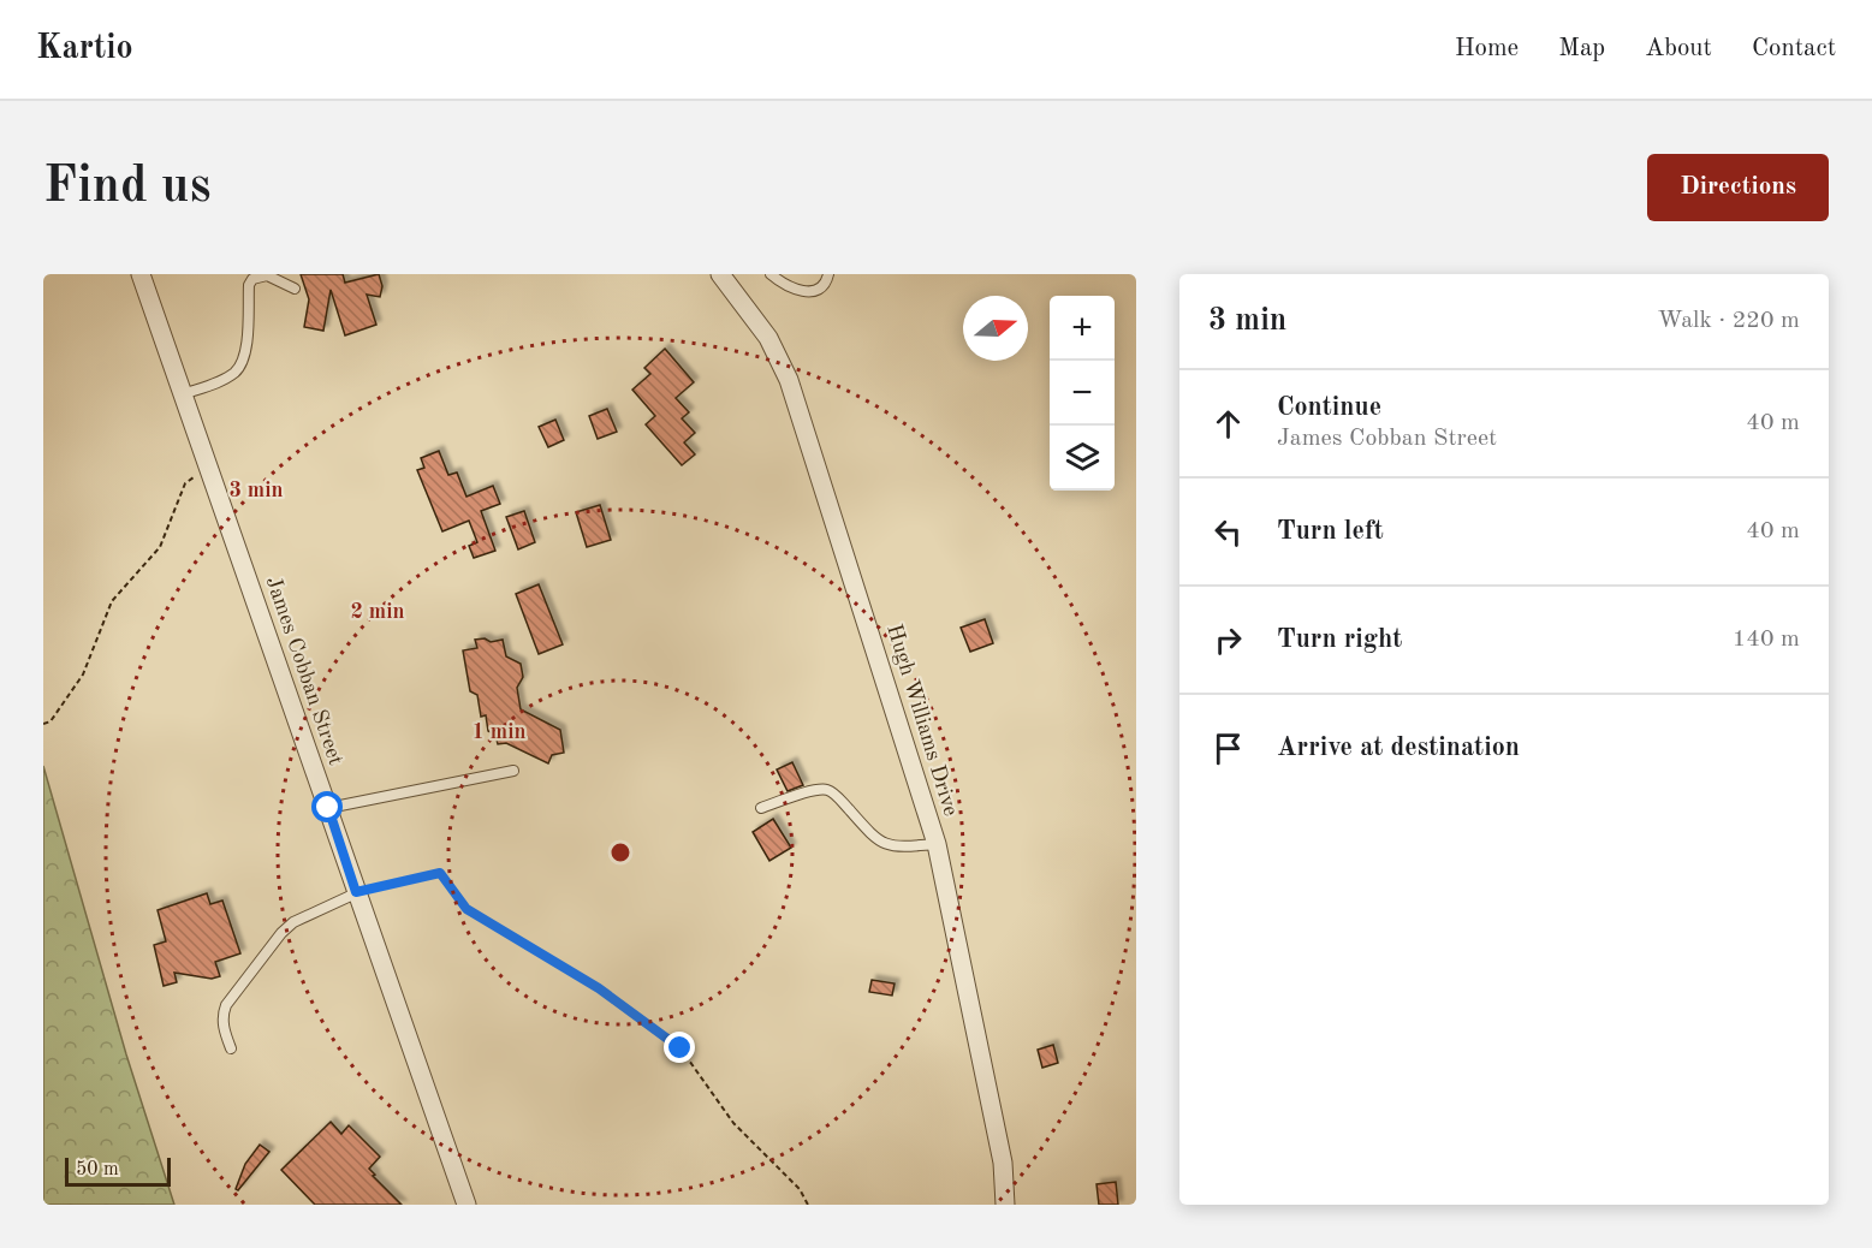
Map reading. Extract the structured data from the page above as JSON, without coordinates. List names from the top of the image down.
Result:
{
  "streets": {
    "street": ["James Cobban Street", "Hugh Williams Drive"]
  },
  "scale_bar": "50 m",
  "north": "right",
  "page": {
    "header": "Kartio",
    "nav": [
      "Home",
      "Map",
      "About",
      "Contact"
    ],
    "buttons": "Directions",
    "title": "Find us",
    "heading": ["3 min", "Walk · 220 m"],
    "map_buttons": ["+", "−"],
    "list": [
      ["Continue", "James Cobban Street", "40 m"],
      ["Turn left", "40 m"],
      ["Turn right", "140 m"],
      "Arrive at destination"
    ],
    "scale": "50 m"
  },
  "rings": ["3 min", "2 min", "1 min"]
}
